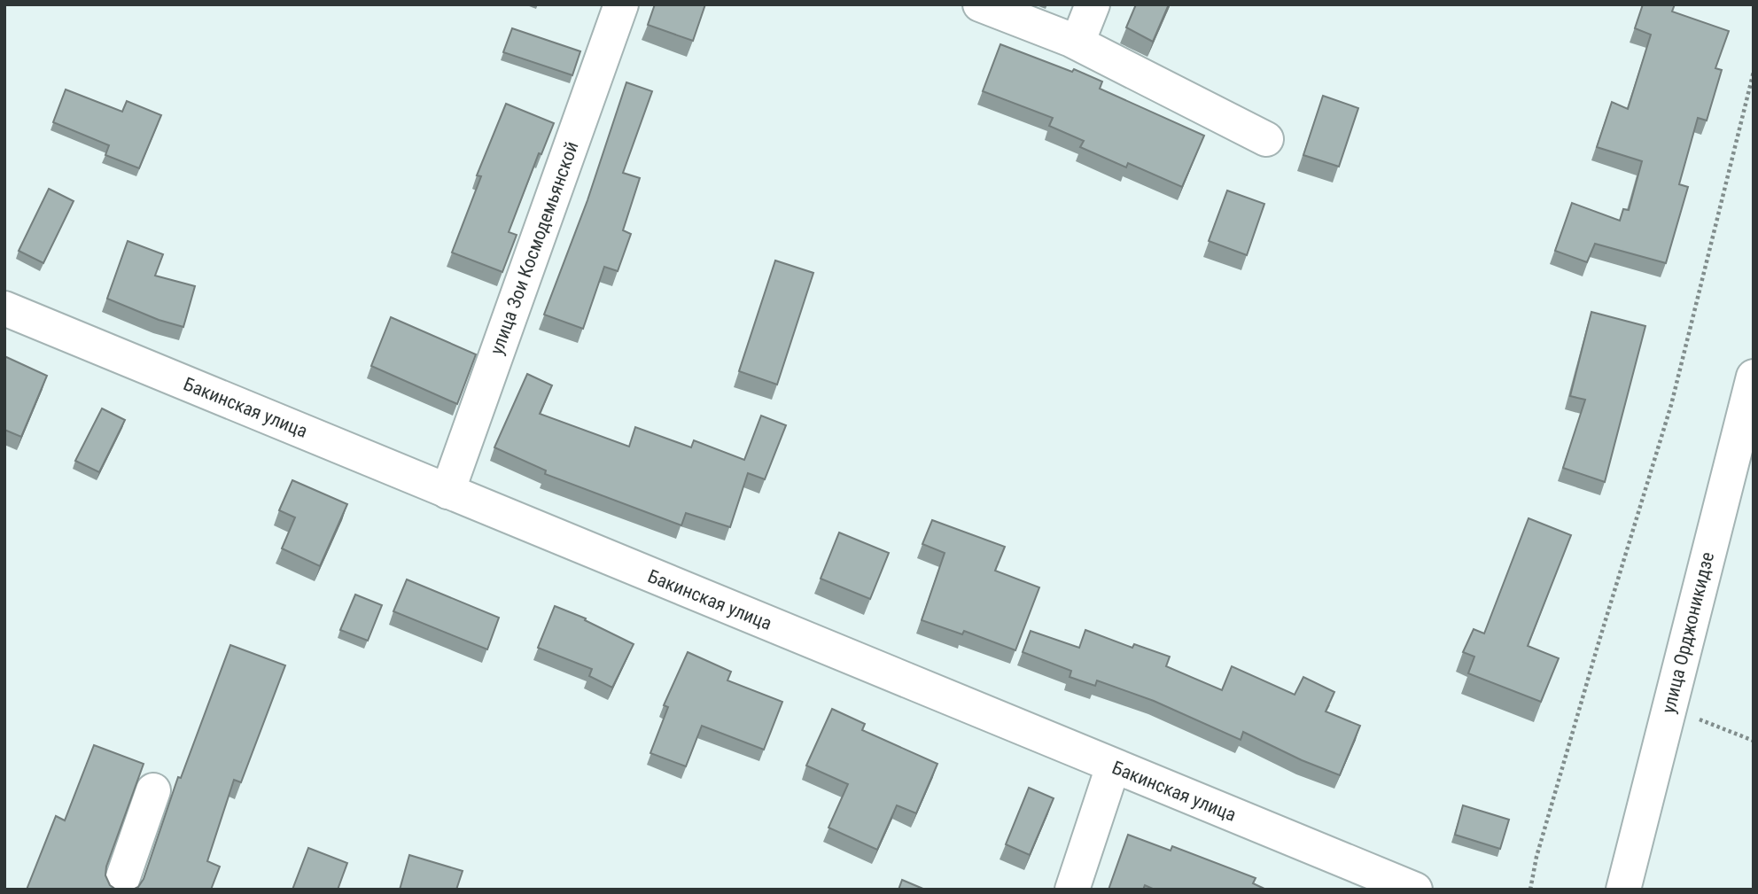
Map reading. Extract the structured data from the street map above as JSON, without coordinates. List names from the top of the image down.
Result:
{
  "streets": {
    "street": ["улица Зои Космодемьянской", "Бакинская улица", "улица Орджоникидзе"]
  },
  "crossings": [
    ["улица Зои Космодемьянской", "Бакинская улица"]
  ]
}
